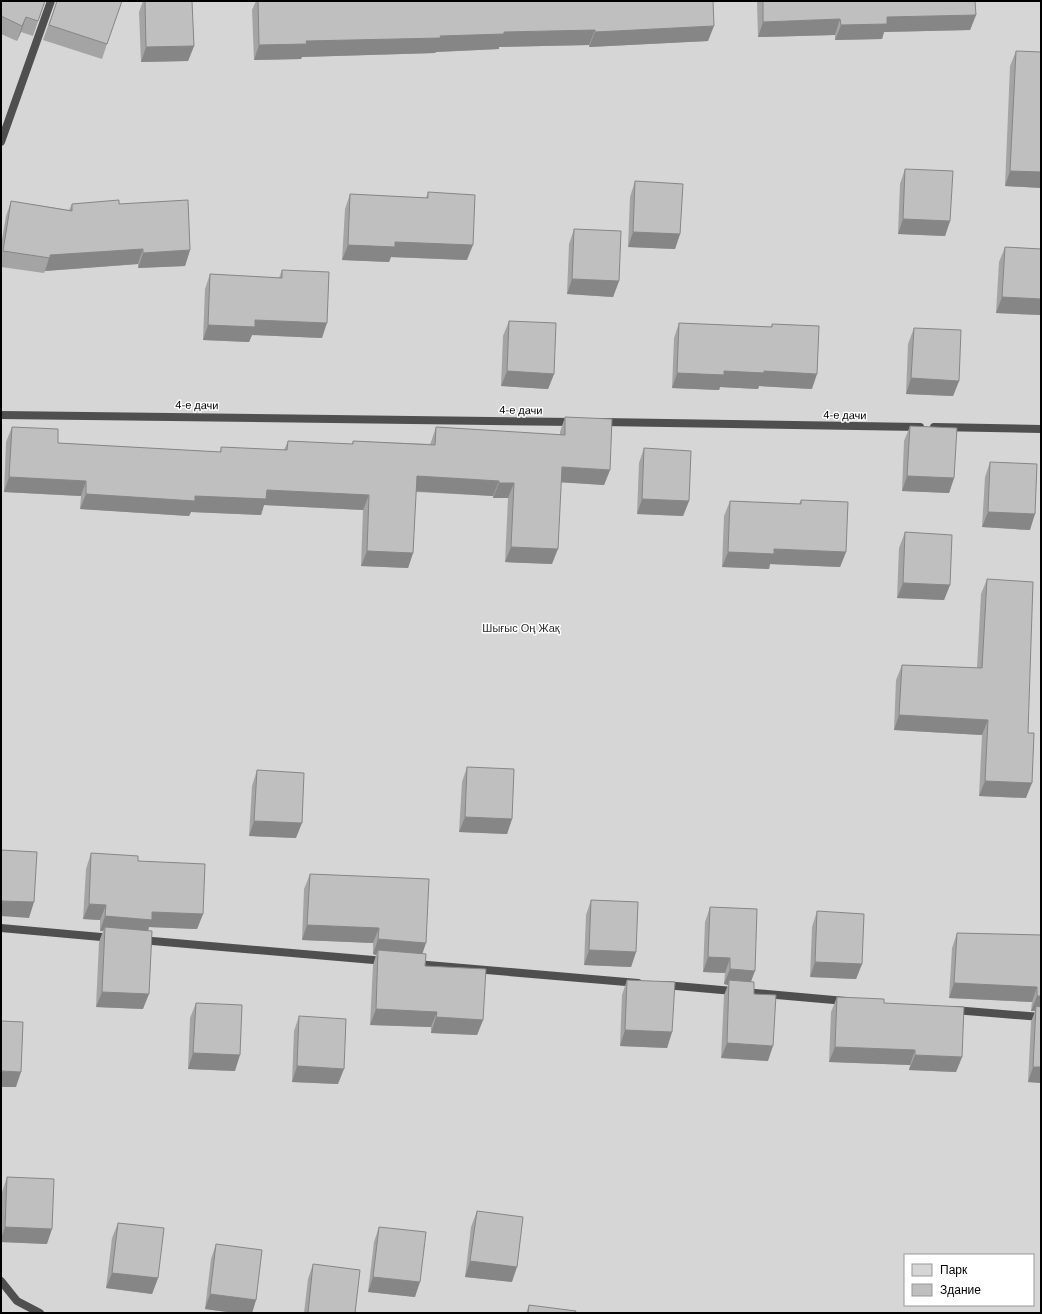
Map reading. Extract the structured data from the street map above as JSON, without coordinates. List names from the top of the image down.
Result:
{
  "streets": {
    "lane": ["4-е дачи"]
  },
  "parks": ["Шығыс Оң Жақ"],
  "legend": ["Парк", "Здание"]
}
